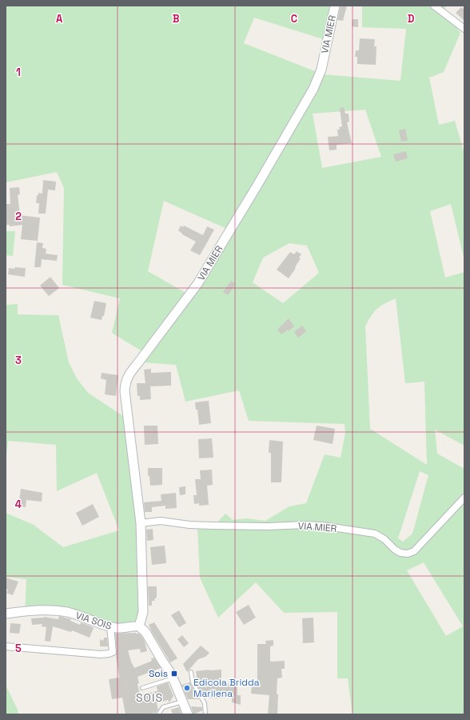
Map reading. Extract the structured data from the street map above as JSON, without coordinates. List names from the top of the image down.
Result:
{
  "streets": {
    "street": ["VIA MIER", "VIA SOIS"]
  },
  "crossings": [
    ["VIA MIER", "VIA SOIS"]
  ],
  "districts": ["SOIS"],
  "places": {
    "transit": ["Sois"],
    "other": ["Edicola Bridda Marilena"]
  },
  "grid": {
    "columns": [
      "A",
      "B",
      "C",
      "D"
    ],
    "rows": [
      "1",
      "2",
      "3",
      "4",
      "5"
    ]
  }
}
